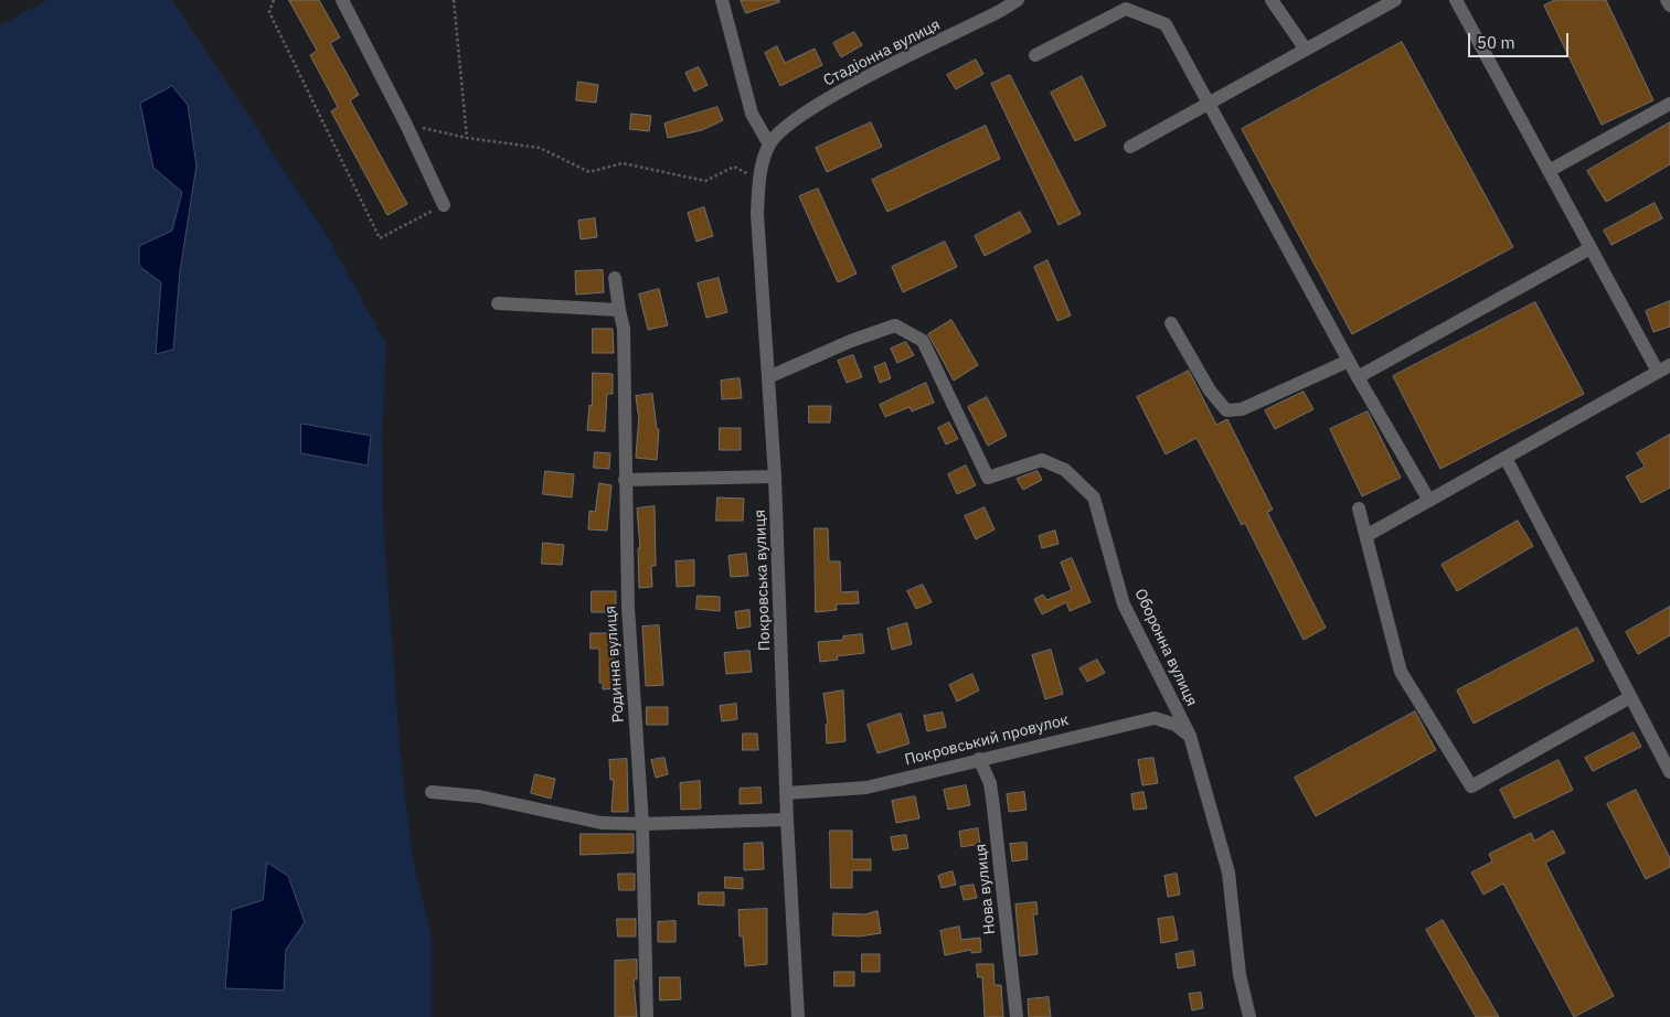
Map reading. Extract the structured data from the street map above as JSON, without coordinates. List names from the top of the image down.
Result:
{
  "streets": {
    "street": [
      "Стадіонна вулиця",
      "Покровська вулиця",
      "Оборонна вулиця",
      "Родинна вулиця",
      "Покровський провулок",
      "Нова вулиця"
    ]
  },
  "crossings": [
    ["Стадіонна вулиця", "Покровська вулиця"],
    ["Покровська вулиця", "Оборонна вулиця"],
    ["Покровська вулиця", "Покровський провулок"],
    ["Оборонна вулиця", "Покровський провулок"],
    ["Покровський провулок", "Нова вулиця"]
  ],
  "scale_bar": "50 m"
}
